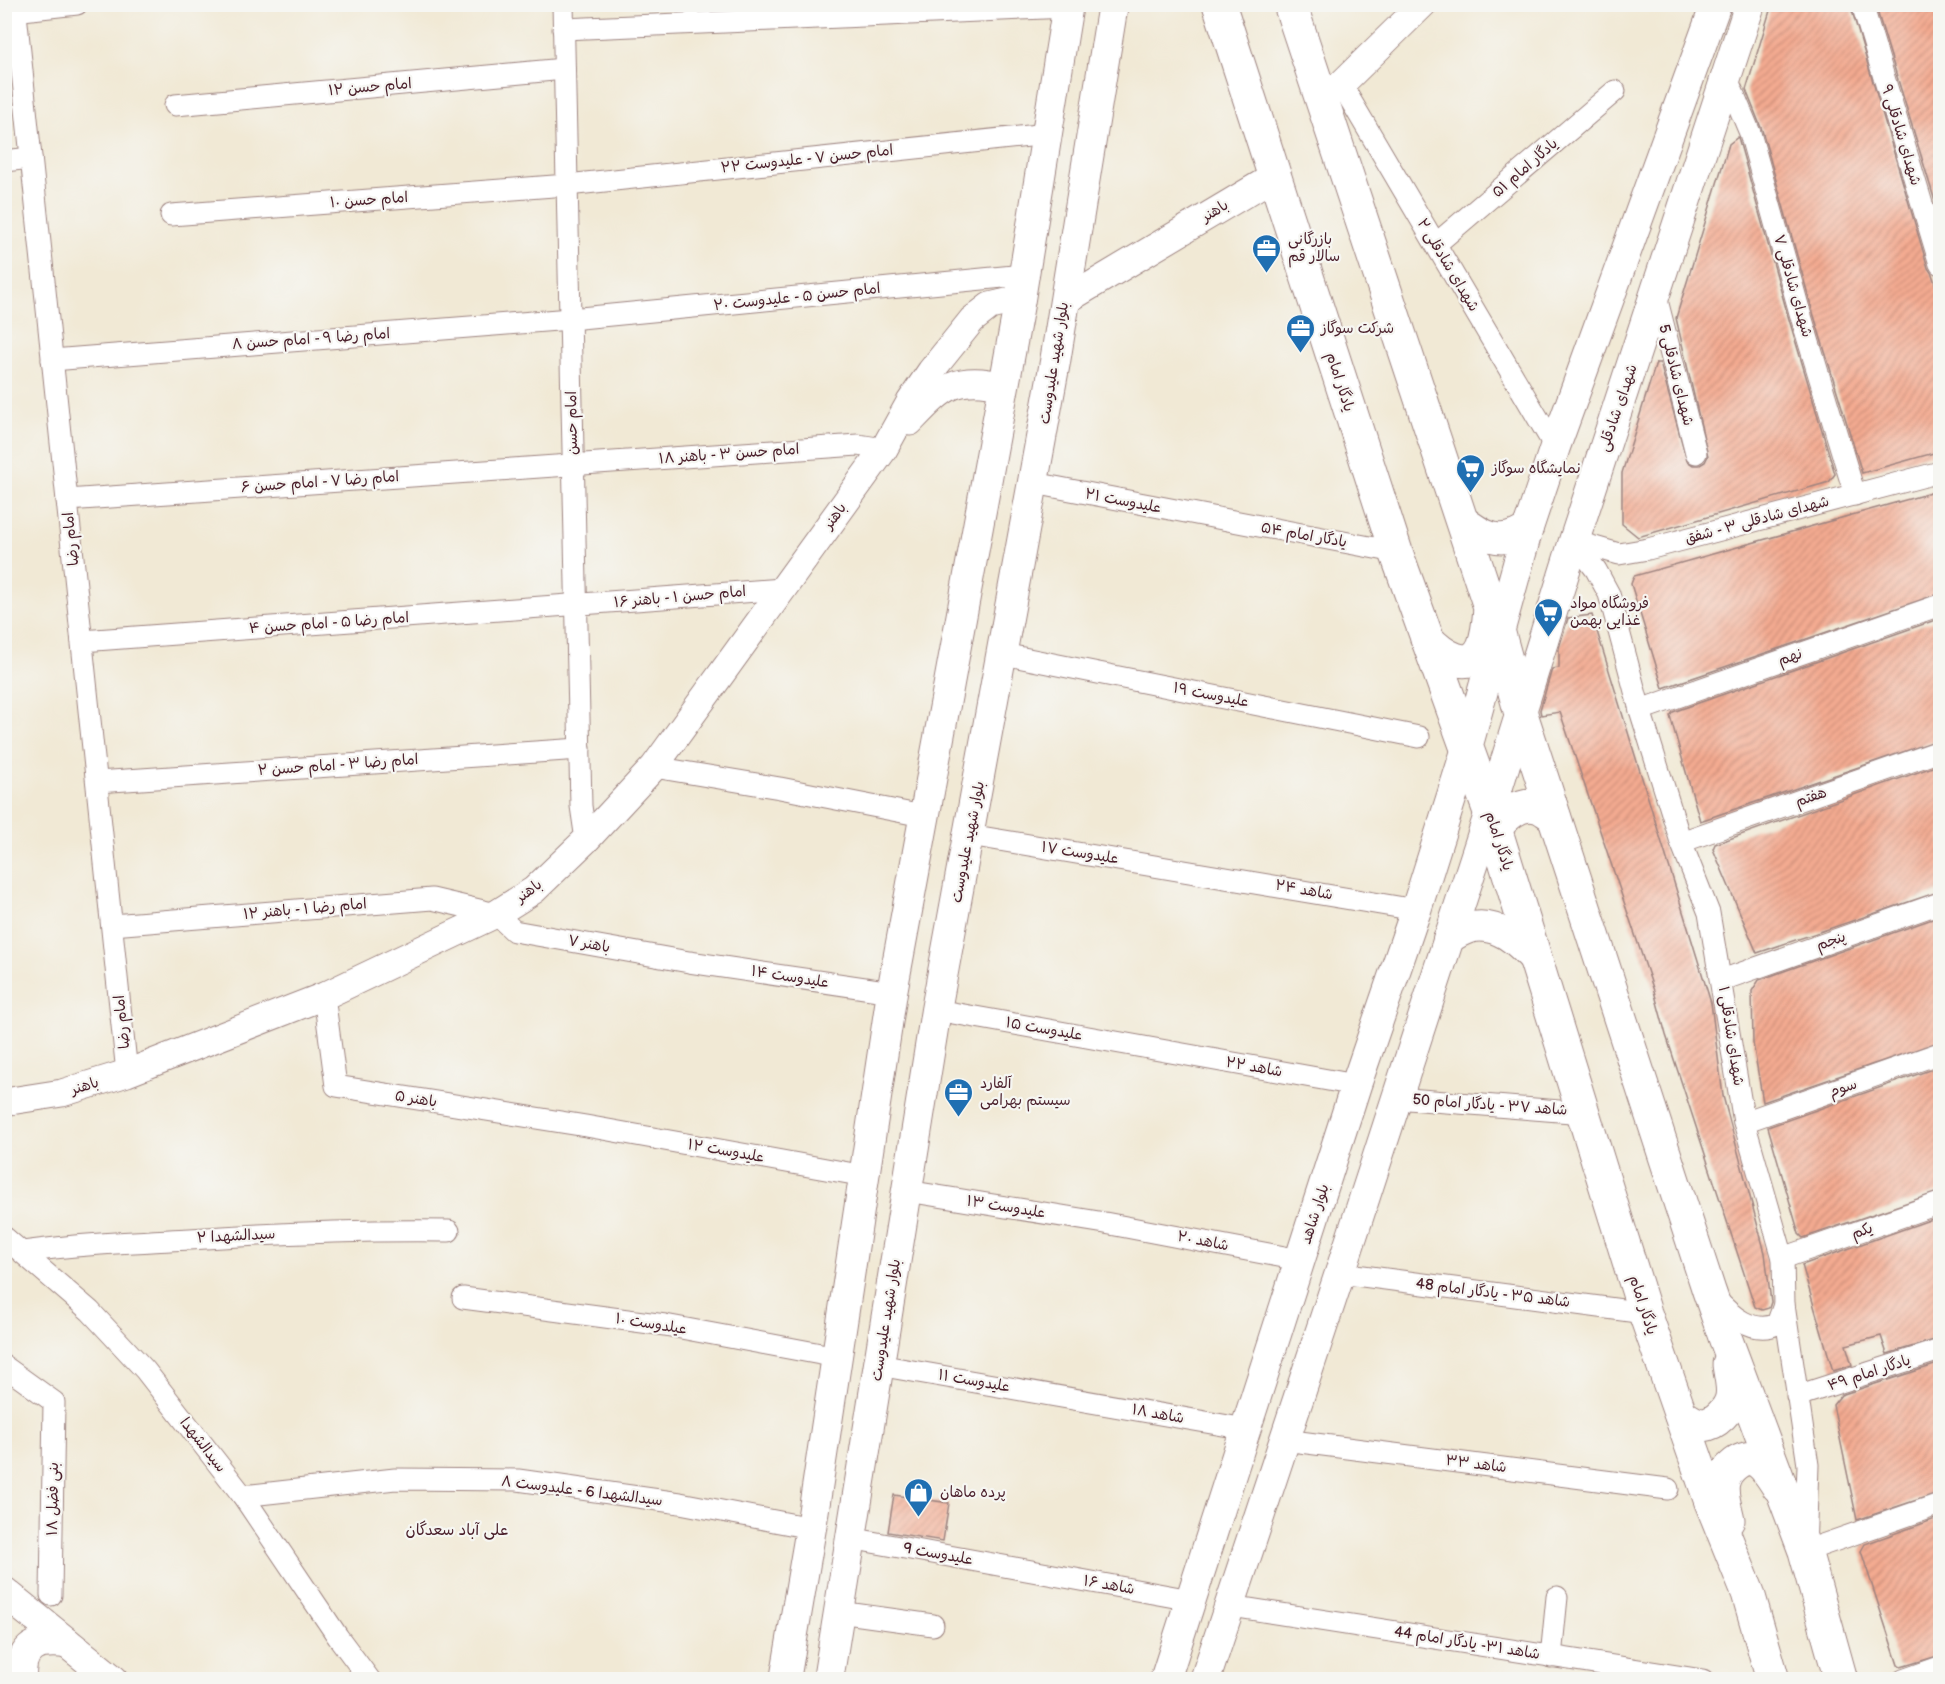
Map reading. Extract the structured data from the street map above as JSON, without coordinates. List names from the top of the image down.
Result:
{
  "streets": {
    "main road": [
      "بلوار شهید علیدوست",
      "یادگار امام",
      "شهدای شادقلی",
      "بلوار شاهد"
    ],
    "street": [
      "امام حسن ۱۲",
      "شهدای شادقلی ۹",
      "امام حسن ۷ - علیدوست ۲۲",
      "یادگار امام ۵۱",
      "امام حسن ۱۰",
      "باهنر",
      "شهدای شادقلی ۲",
      "شهدای شادقلی ۷",
      "امام حسن ۵ - علیدوست ۲۰",
      "امام رضا ۹ - امام حسن ۸",
      "شهدای شادقلی 5",
      "امام حسن",
      "امام حسن ۳ - باهنر ۱۸",
      "امام رضا ۷ - امام حسن ۶",
      "علیدوست ۲۱",
      "شهدای شادقلی ۳ - شفق",
      "یادگار امام ۵۴",
      "امام رضا",
      "امام حسن ۱ - باهنر ۱۶",
      "امام رضا ۵ - امام حسن ۴",
      "نهم",
      "علیدوست ۱۹",
      "امام رضا ۳ - امام حسن ۲",
      "هفتم",
      "علیدوست ۱۷",
      "شاهد ۲۴",
      "امام رضا ۱ - باهنر ۱۲",
      "پنجم",
      "باهنر ۷",
      "علیدوست ۱۴",
      "علیدوست ۱۵",
      "شهدای شادقلی ۱",
      "شاهد ۲۲",
      "سوم",
      "باهنر ۵",
      "شاهد ۳۷ - یادگار امام 50",
      "علیدوست ۱۲",
      "علیدوست ۱۳",
      "یکم",
      "سیدالشهدا ۲",
      "شاهد ۲۰",
      "شاهد ۳۵ - یادگار امام 48",
      "عیلدوست ۱۰",
      "یادگار امام ۴۹",
      "علیدوست ۱۱",
      "شاهد ۱۸",
      "سیدالشهدا",
      "شاهد ۳۳",
      "سیدالشهدا 6 - علیدوست ۸",
      "بنی فضل ۱۸",
      "علیدوست 9",
      "شاهد ۱۶",
      "شاهد ۳۱- یادگار امام 44"
    ]
  },
  "crossings": [
    ["امام حسن ۱۲", "امام حسن"],
    ["امام حسن ۷ - علیدوست ۲۲", "امام حسن ۱۰"],
    ["امام حسن ۷ - علیدوست ۲۲", "امام حسن"],
    ["یادگار امام ۵۱", "شهدای شادقلی ۲"],
    ["امام حسن ۱۰", "امام حسن"],
    ["باهنر", "امام حسن ۵ - علیدوست ۲۰"],
    ["باهنر", "بلوار شهید علیدوست"],
    ["باهنر", "یادگار امام"],
    ["باهنر", "امام حسن"],
    ["باهنر", "امام حسن ۳ - باهنر ۱۸"],
    ["باهنر", "امام رضا"],
    ["باهنر", "امام حسن ۱ - باهنر ۱۶"],
    ["باهنر", "امام رضا ۱ - باهنر ۱۲"],
    ["باهنر", "باهنر ۷"],
    ["باهنر", "باهنر ۵"],
    ["شهدای شادقلی ۷", "شهدای شادقلی"],
    ["شهدای شادقلی ۷", "شهدای شادقلی ۳ - شفق"],
    ["امام حسن ۵ - علیدوست ۲۰", "امام رضا ۹ - امام حسن ۸"],
    ["امام حسن ۵ - علیدوست ۲۰", "امام حسن"],
    ["امام رضا ۹ - امام حسن ۸", "امام حسن"],
    ["امام رضا ۹ - امام حسن ۸", "امام رضا"],
    ["بلوار شهید علیدوست", "علیدوست ۲۱"],
    ["بلوار شهید علیدوست", "علیدوست ۱۹"],
    ["بلوار شهید علیدوست", "علیدوست ۱۷"],
    ["بلوار شهید علیدوست", "علیدوست ۱۵"],
    ["بلوار شهید علیدوست", "علیدوست ۱۳"],
    ["بلوار شهید علیدوست", "علیدوست ۱۱"],
    ["بلوار شهید علیدوست", "علیدوست 9"],
    ["شهدای شادقلی 5", "شهدای شادقلی"],
    ["یادگار امام", "شهدای شادقلی"],
    ["یادگار امام", "یادگار امام ۵۴"],
    ["یادگار امام", "شاهد ۳۷ - یادگار امام 50"],
    ["یادگار امام", "بلوار شاهد"],
    ["یادگار امام", "شاهد ۳۵ - یادگار امام 48"],
    ["شهدای شادقلی", "شهدای شادقلی ۳ - شفق"],
    ["شهدای شادقلی", "شهدای شادقلی ۱"],
    ["امام حسن", "امام حسن ۳ - باهنر ۱۸"],
    ["امام حسن", "امام رضا ۷ - امام حسن ۶"],
    ["امام حسن", "امام حسن ۱ - باهنر ۱۶"],
    ["امام حسن", "امام رضا ۵ - امام حسن ۴"],
    ["امام حسن", "امام رضا ۳ - امام حسن ۲"],
    ["امام حسن ۳ - باهنر ۱۸", "امام رضا ۷ - امام حسن ۶"],
    ["امام رضا ۷ - امام حسن ۶", "امام رضا"],
    ["علیدوست ۲۱", "یادگار امام ۵۴"],
    ["شهدای شادقلی ۳ - شفق", "شهدای شادقلی ۱"],
    ["امام رضا", "امام رضا ۵ - امام حسن ۴"],
    ["امام رضا", "امام رضا ۳ - امام حسن ۲"],
    ["امام رضا", "امام رضا ۱ - باهنر ۱۲"],
    ["امام حسن ۱ - باهنر ۱۶", "امام رضا ۵ - امام حسن ۴"],
    ["نهم", "شهدای شادقلی ۱"],
    ["هفتم", "شهدای شادقلی ۱"],
    ["علیدوست ۱۷", "شاهد ۲۴"],
    ["شاهد ۲۴", "بلوار شاهد"],
    ["امام رضا ۱ - باهنر ۱۲", "باهنر ۷"],
    ["پنجم", "شهدای شادقلی ۱"],
    ["باهنر ۷", "علیدوست ۱۴"],
    ["علیدوست ۱۵", "شاهد ۲۲"],
    ["شهدای شادقلی ۱", "سوم"],
    ["شهدای شادقلی ۱", "یکم"],
    ["شهدای شادقلی ۱", "یادگار امام ۴۹"],
    ["شاهد ۲۲", "بلوار شاهد"],
    ["باهنر ۵", "علیدوست ۱۲"],
    ["علیدوست ۱۳", "شاهد ۲۰"],
    ["بلوار شاهد", "شاهد ۲۰"],
    ["بلوار شاهد", "شاهد ۱۸"],
    ["بلوار شاهد", "شاهد ۱۶"],
    ["سیدالشهدا ۲", "سیدالشهدا"],
    ["علیدوست ۱۱", "شاهد ۱۸"],
    ["سیدالشهدا", "سیدالشهدا 6 - علیدوست ۸"],
    ["علیدوست 9", "شاهد ۱۶"]
  ],
  "districts": ["علی آباد سعدگان"],
  "places": {
    "office": ["بازرگانی سالار قم", "شرکت سوگاز", "آلفارد سیستم بهرامی"],
    "supermarket": ["نمایشگاه سوگاز", "فروشگاه مواد غذایی بهمن"],
    "shop": ["پرده ماهان"]
  }
}
